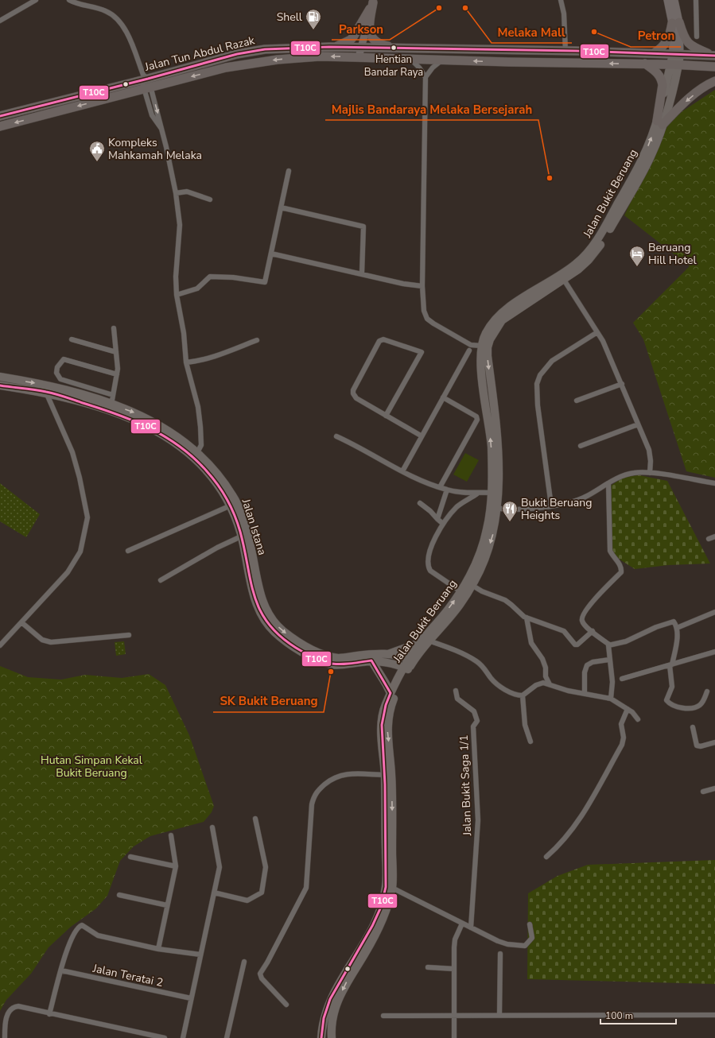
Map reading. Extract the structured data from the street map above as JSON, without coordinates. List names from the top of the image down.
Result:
{
  "streets": {
    "highway": ["Jalan Tun Abdul Razak"],
    "main road": ["Jalan Bukit Beruang", "Jalan Istana"],
    "street": ["Jalan Bukit Saga 1/1", "Jalan Teratai 2"]
  },
  "crossings": [
    ["Jalan Tun Abdul Razak", "Jalan Bukit Beruang"],
    ["Jalan Bukit Beruang", "Jalan Istana"]
  ],
  "parks": ["Hutan Simpan Kekal Bukit Beruang"],
  "places": {
    "other": [
      "Parkson",
      "Melaka Mall",
      "Petron",
      "Hentian Bandar Raya",
      "Majlis Bandaraya Melaka Bersejarah",
      "SK Bukit Beruang"
    ],
    "fuel station": ["Shell"],
    "public building": ["Kompleks Mahkamah Melaka"],
    "hotel": ["Beruang Hill Hotel"],
    "restaurant": ["Bukit Beruang Heights"]
  },
  "lines": ["transit line T10C"],
  "scale_bar": "100 m"
}
